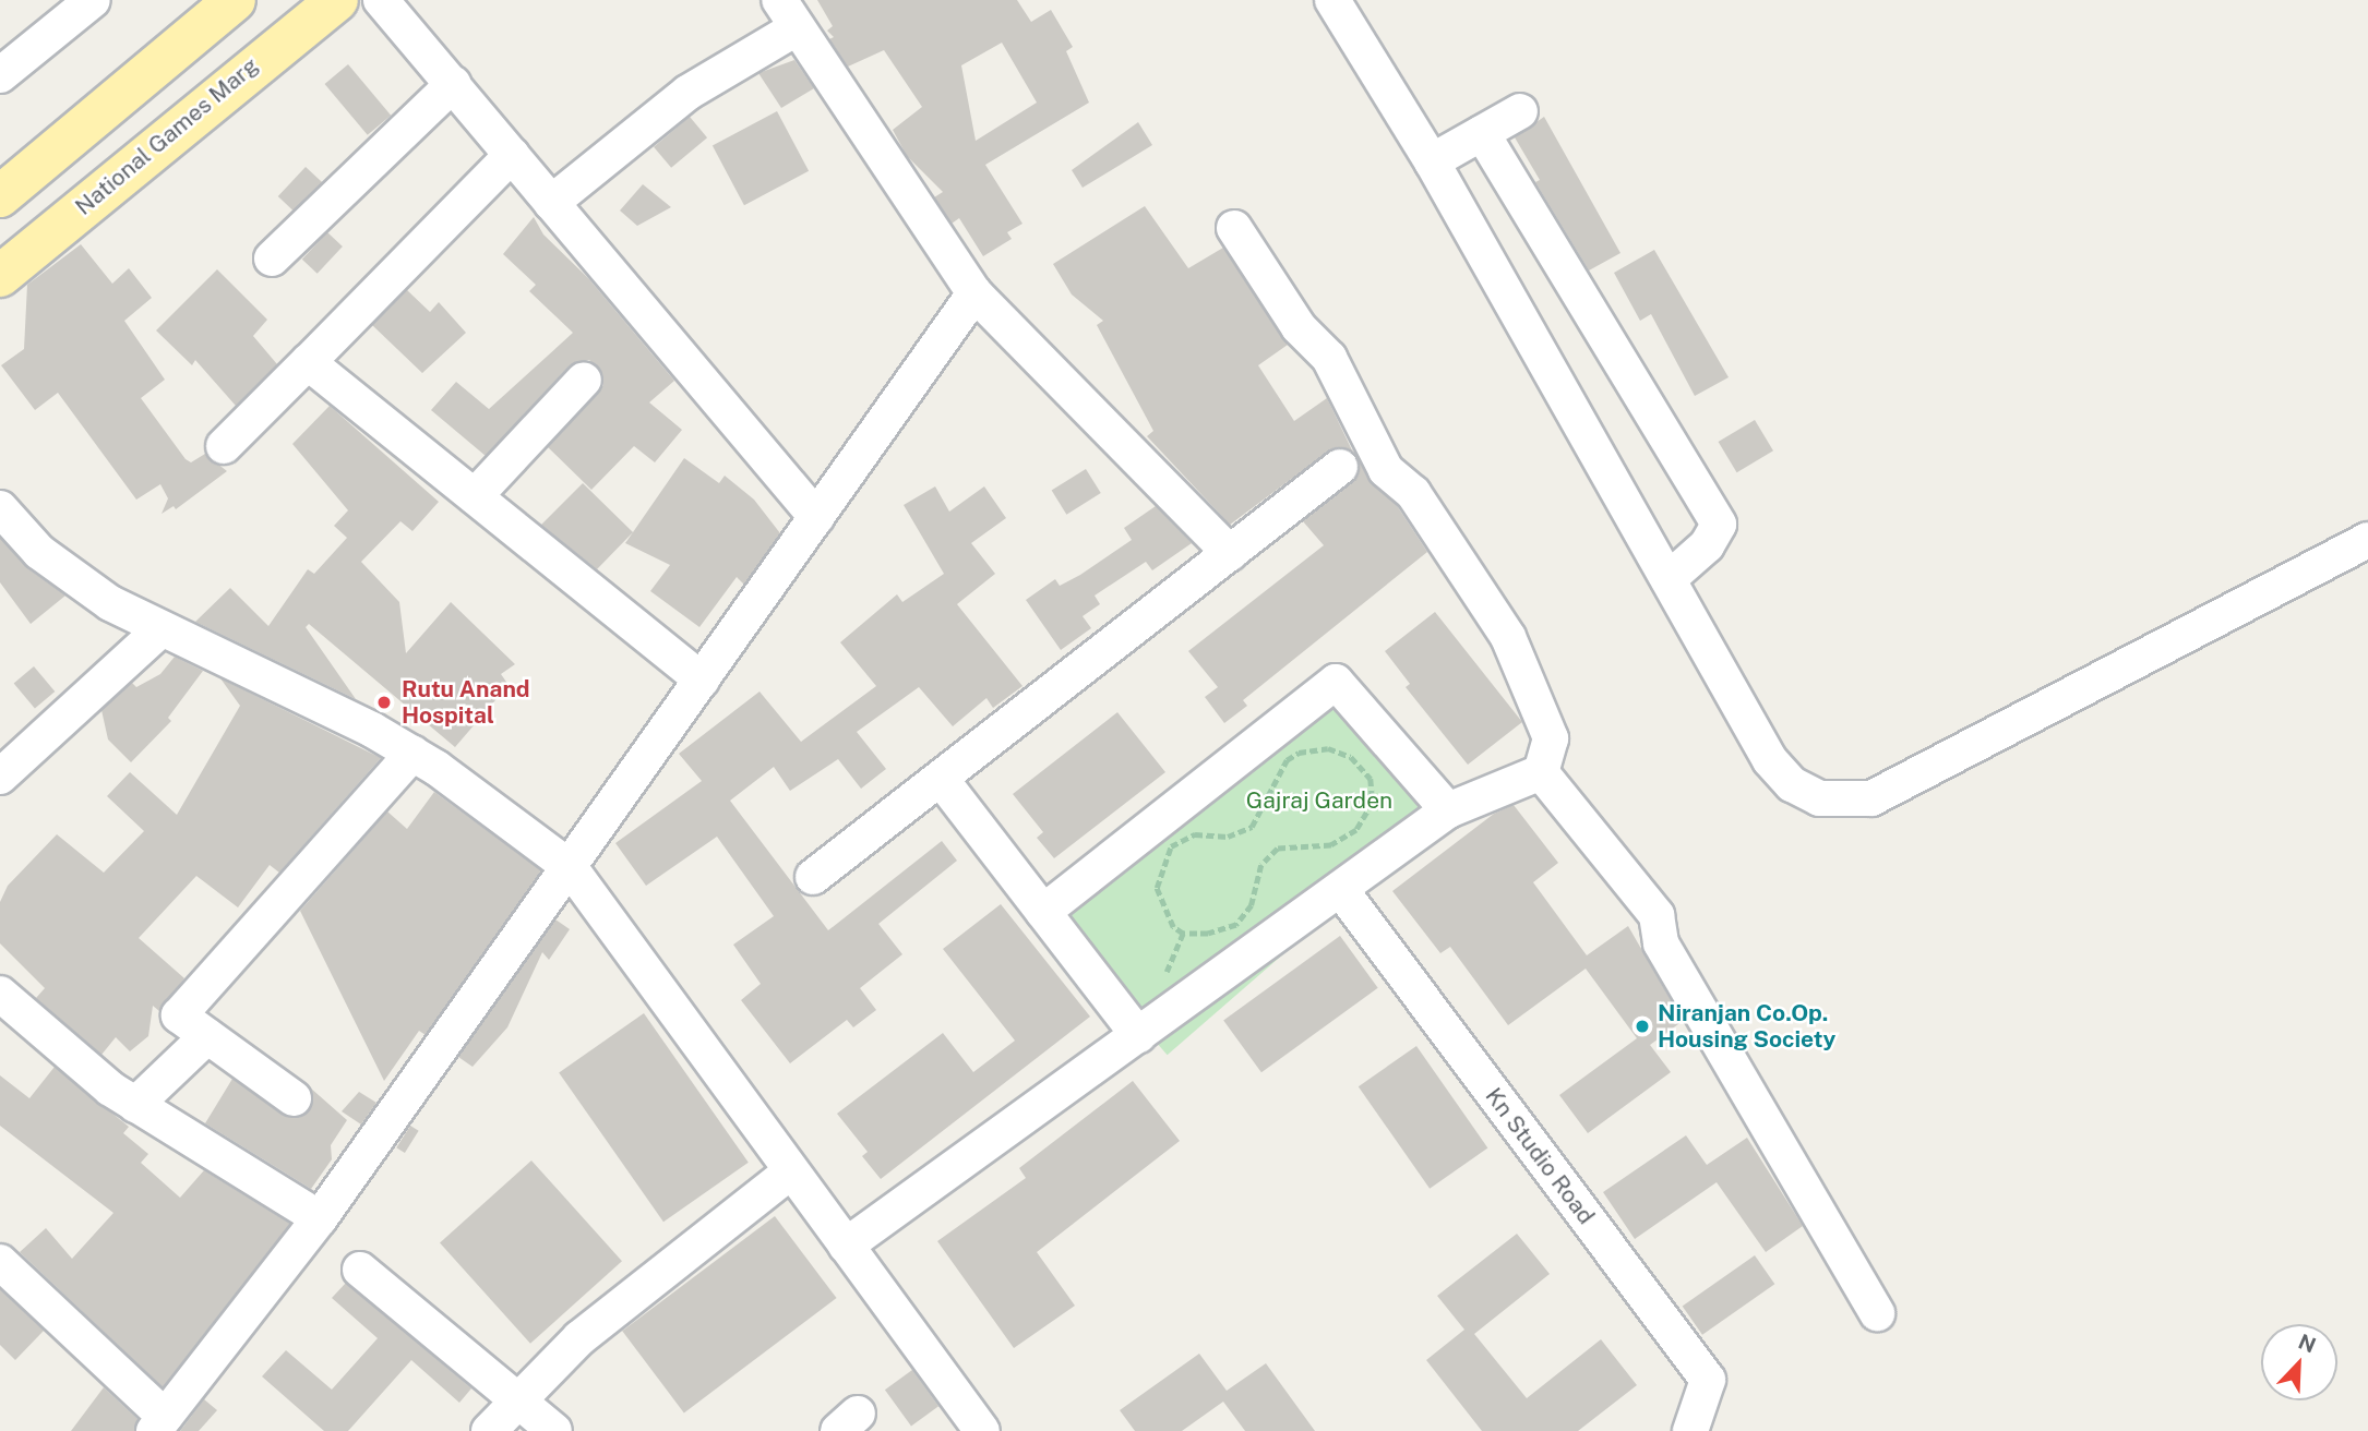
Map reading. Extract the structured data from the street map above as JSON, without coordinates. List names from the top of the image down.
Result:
{
  "streets": {
    "main road": ["National Games Marg"],
    "street": ["Kn Studio Road"]
  },
  "parks": ["Gajraj Garden"],
  "places": ["Rutu Anand Hospital", "Niranjan Co.Op. Housing Society"],
  "north": "top right"
}
